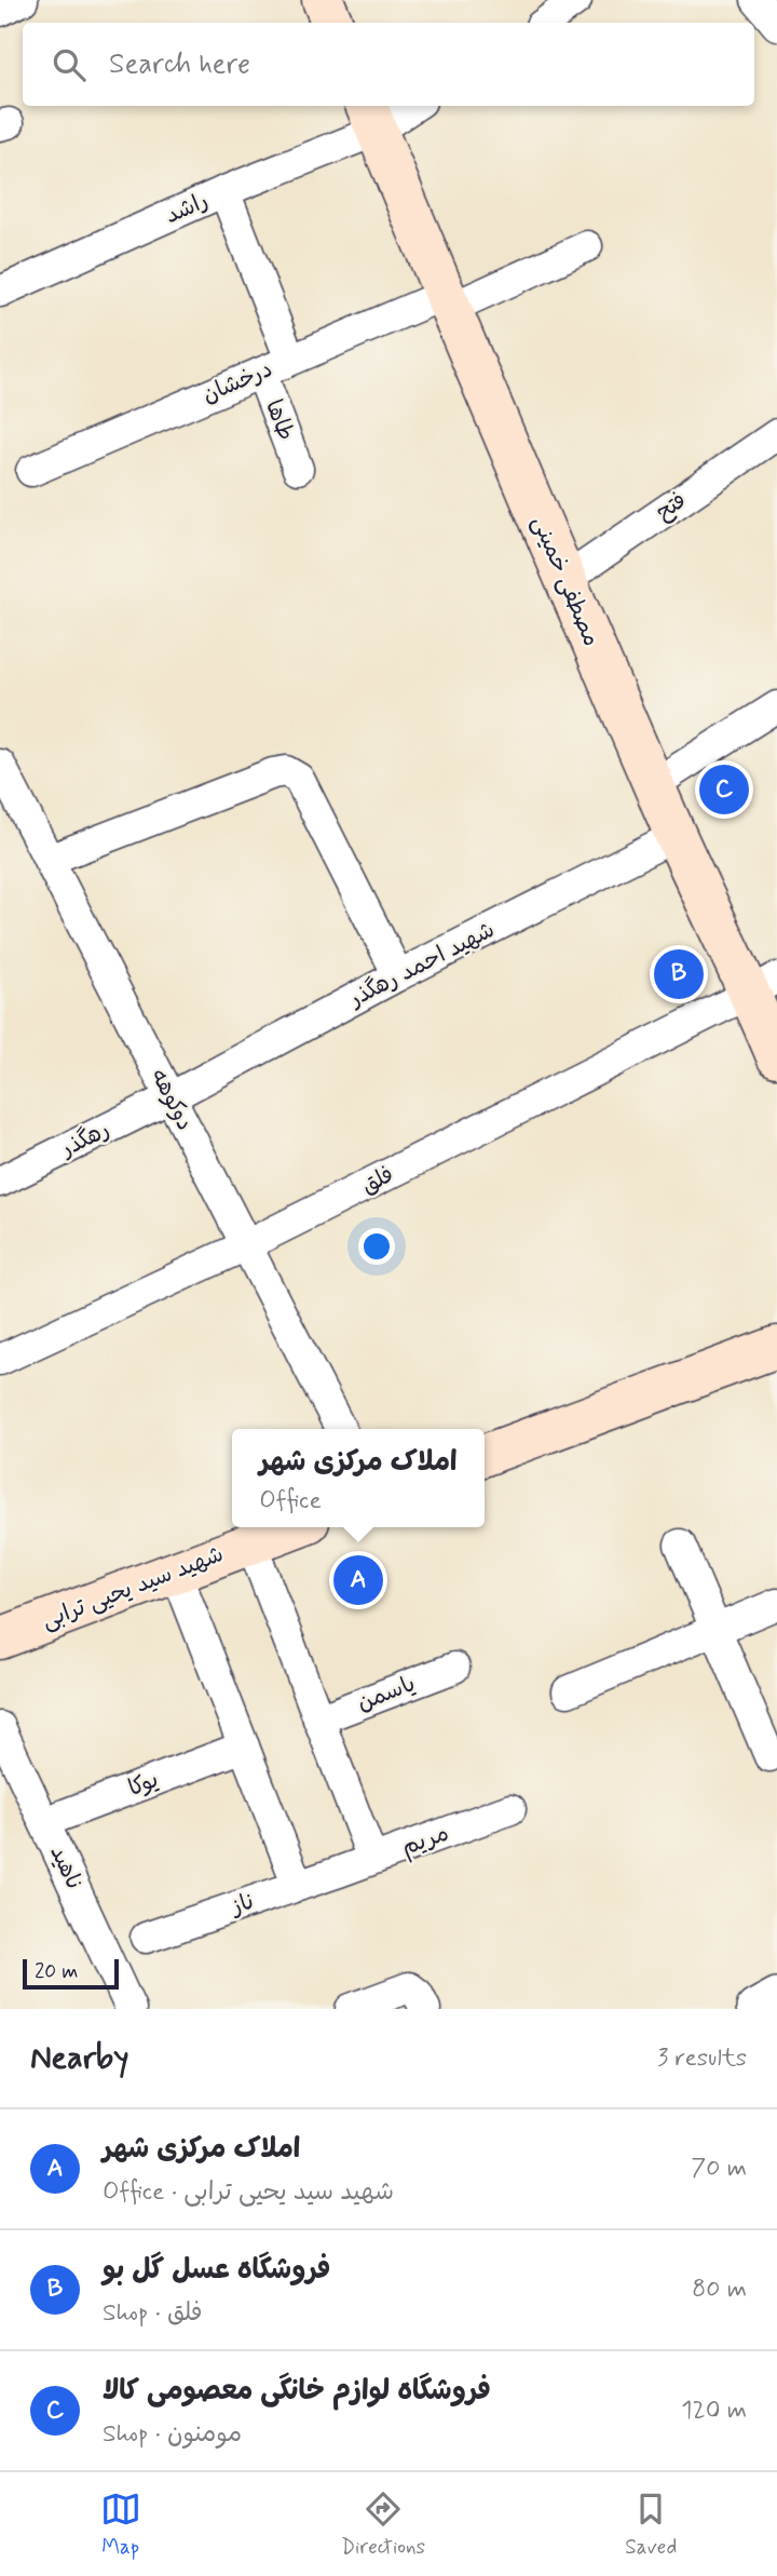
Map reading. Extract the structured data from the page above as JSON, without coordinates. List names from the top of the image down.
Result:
{
  "streets": {
    "main road": ["مصطفی خمینی", "شهید سید یحیی ترابی"],
    "street": [
      "راشد",
      "درخشان",
      "طاها",
      "فتح",
      "شهید احمد رهگذر",
      "دوکوهه",
      "رهگذر",
      "فلق",
      "یاسمن",
      "یوکا",
      "مریم",
      "ناهید",
      "ناز"
    ]
  },
  "crossings": [
    ["راشد", "مصطفی خمینی"],
    ["درخشان", "طاها"],
    ["درخشان", "مصطفی خمینی"],
    ["فتح", "مصطفی خمینی"],
    ["مصطفی خمینی", "شهید احمد رهگذر"],
    ["مصطفی خمینی", "فلق"],
    ["شهید احمد رهگذر", "دوکوهه"],
    ["شهید احمد رهگذر", "رهگذر"],
    ["دوکوهه", "رهگذر"],
    ["دوکوهه", "فلق"],
    ["یوکا", "ناهید"],
    ["مریم", "ناز"]
  ],
  "scale_bar": "20 m",
  "page": {
    "search": "Search here",
    "pins": ["C", "B", "A"],
    "popup": ["املاک مرکزی شهر", "Office"],
    "scale": "20 m",
    "heading": ["Nearby", "3 results"],
    "list": [
      {
        "mark": "A",
        "name": "املاک مرکزی شهر",
        "note": "Office · شهید سید یحیی ترابی",
        "value": "70 m"
      },
      {
        "mark": "B",
        "name": "فروشگاه عسل گل بو",
        "note": "Shop · فلق",
        "value": "80 m"
      },
      {
        "mark": "C",
        "name": "فروشگاه لوازم خانگی معصومی کالا",
        "note": "Shop · مومنون",
        "value": "120 m"
      }
    ],
    "nav": ["Map", "Directions", "Saved"]
  }
}
